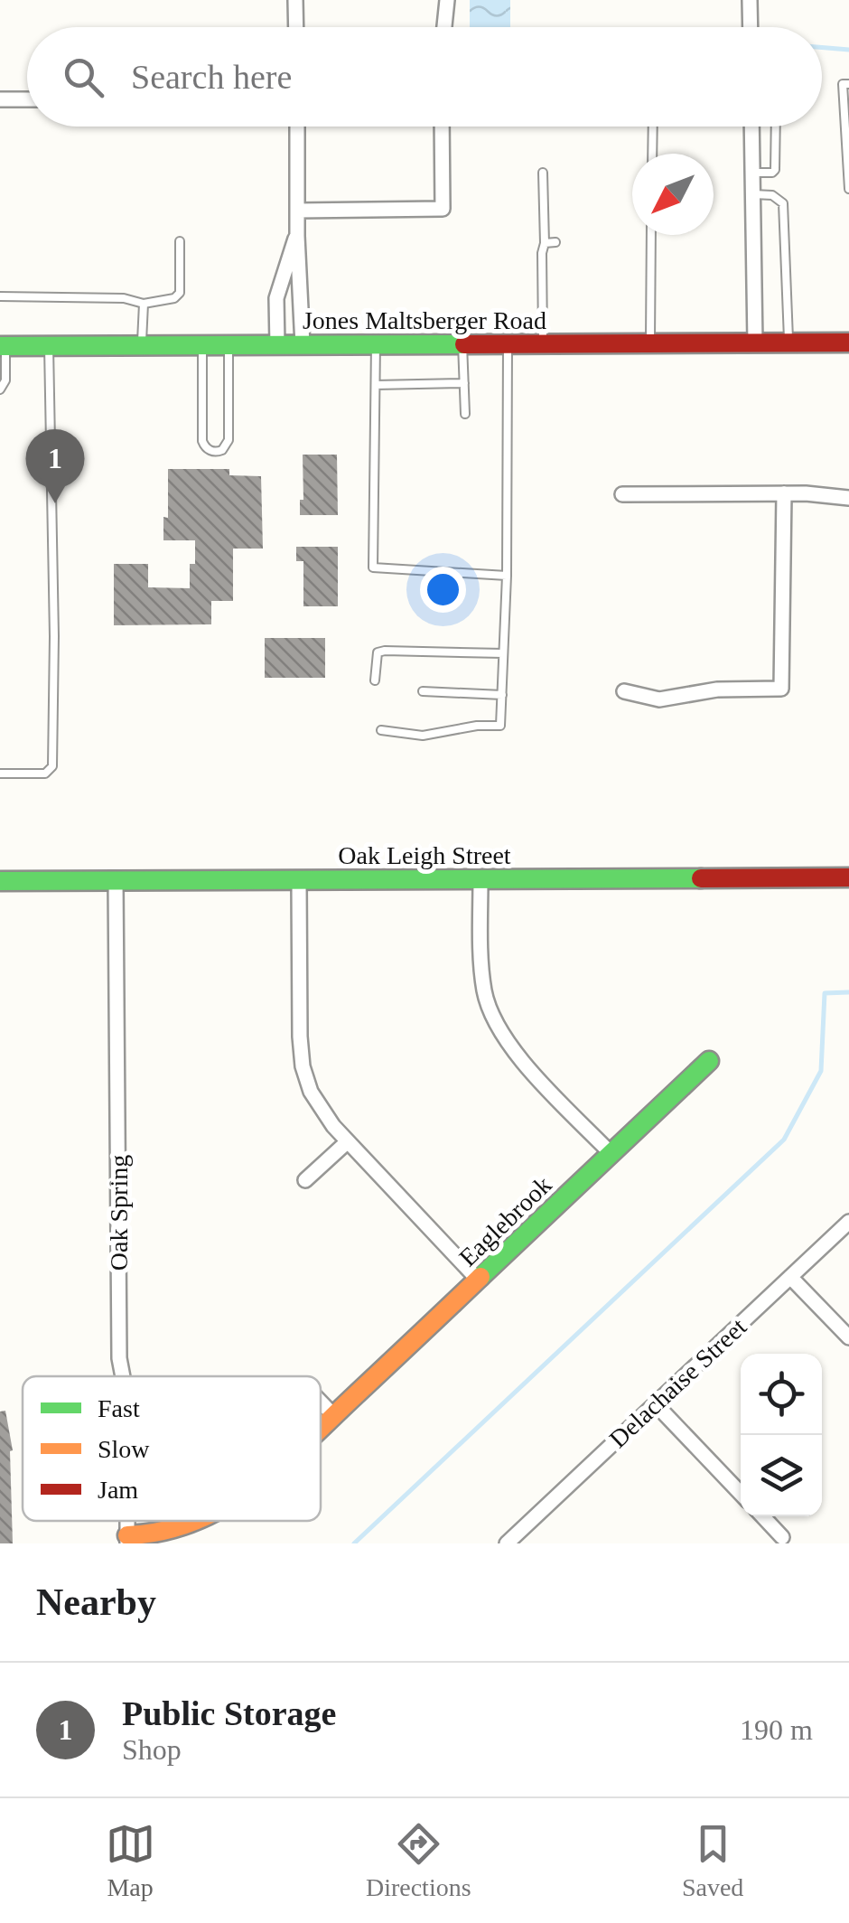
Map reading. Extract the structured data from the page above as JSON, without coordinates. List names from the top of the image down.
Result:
{
  "streets": {
    "street": [
      "Jones Maltsberger Road",
      "Oak Leigh Street",
      "Oak Spring",
      "Eaglebrook",
      "Delachaise Street"
    ]
  },
  "crossings": [
    ["Oak Leigh Street", "Oak Spring"]
  ],
  "legend": ["Fast", "Slow", "Jam"],
  "north": "bottom left",
  "page": {
    "search": "Search here",
    "pins": "1",
    "heading": "Nearby",
    "list": [
      {
        "mark": "1",
        "name": "Public Storage",
        "note": "Shop",
        "value": "190 m"
      }
    ],
    "nav": ["Map", "Directions", "Saved"]
  }
}
